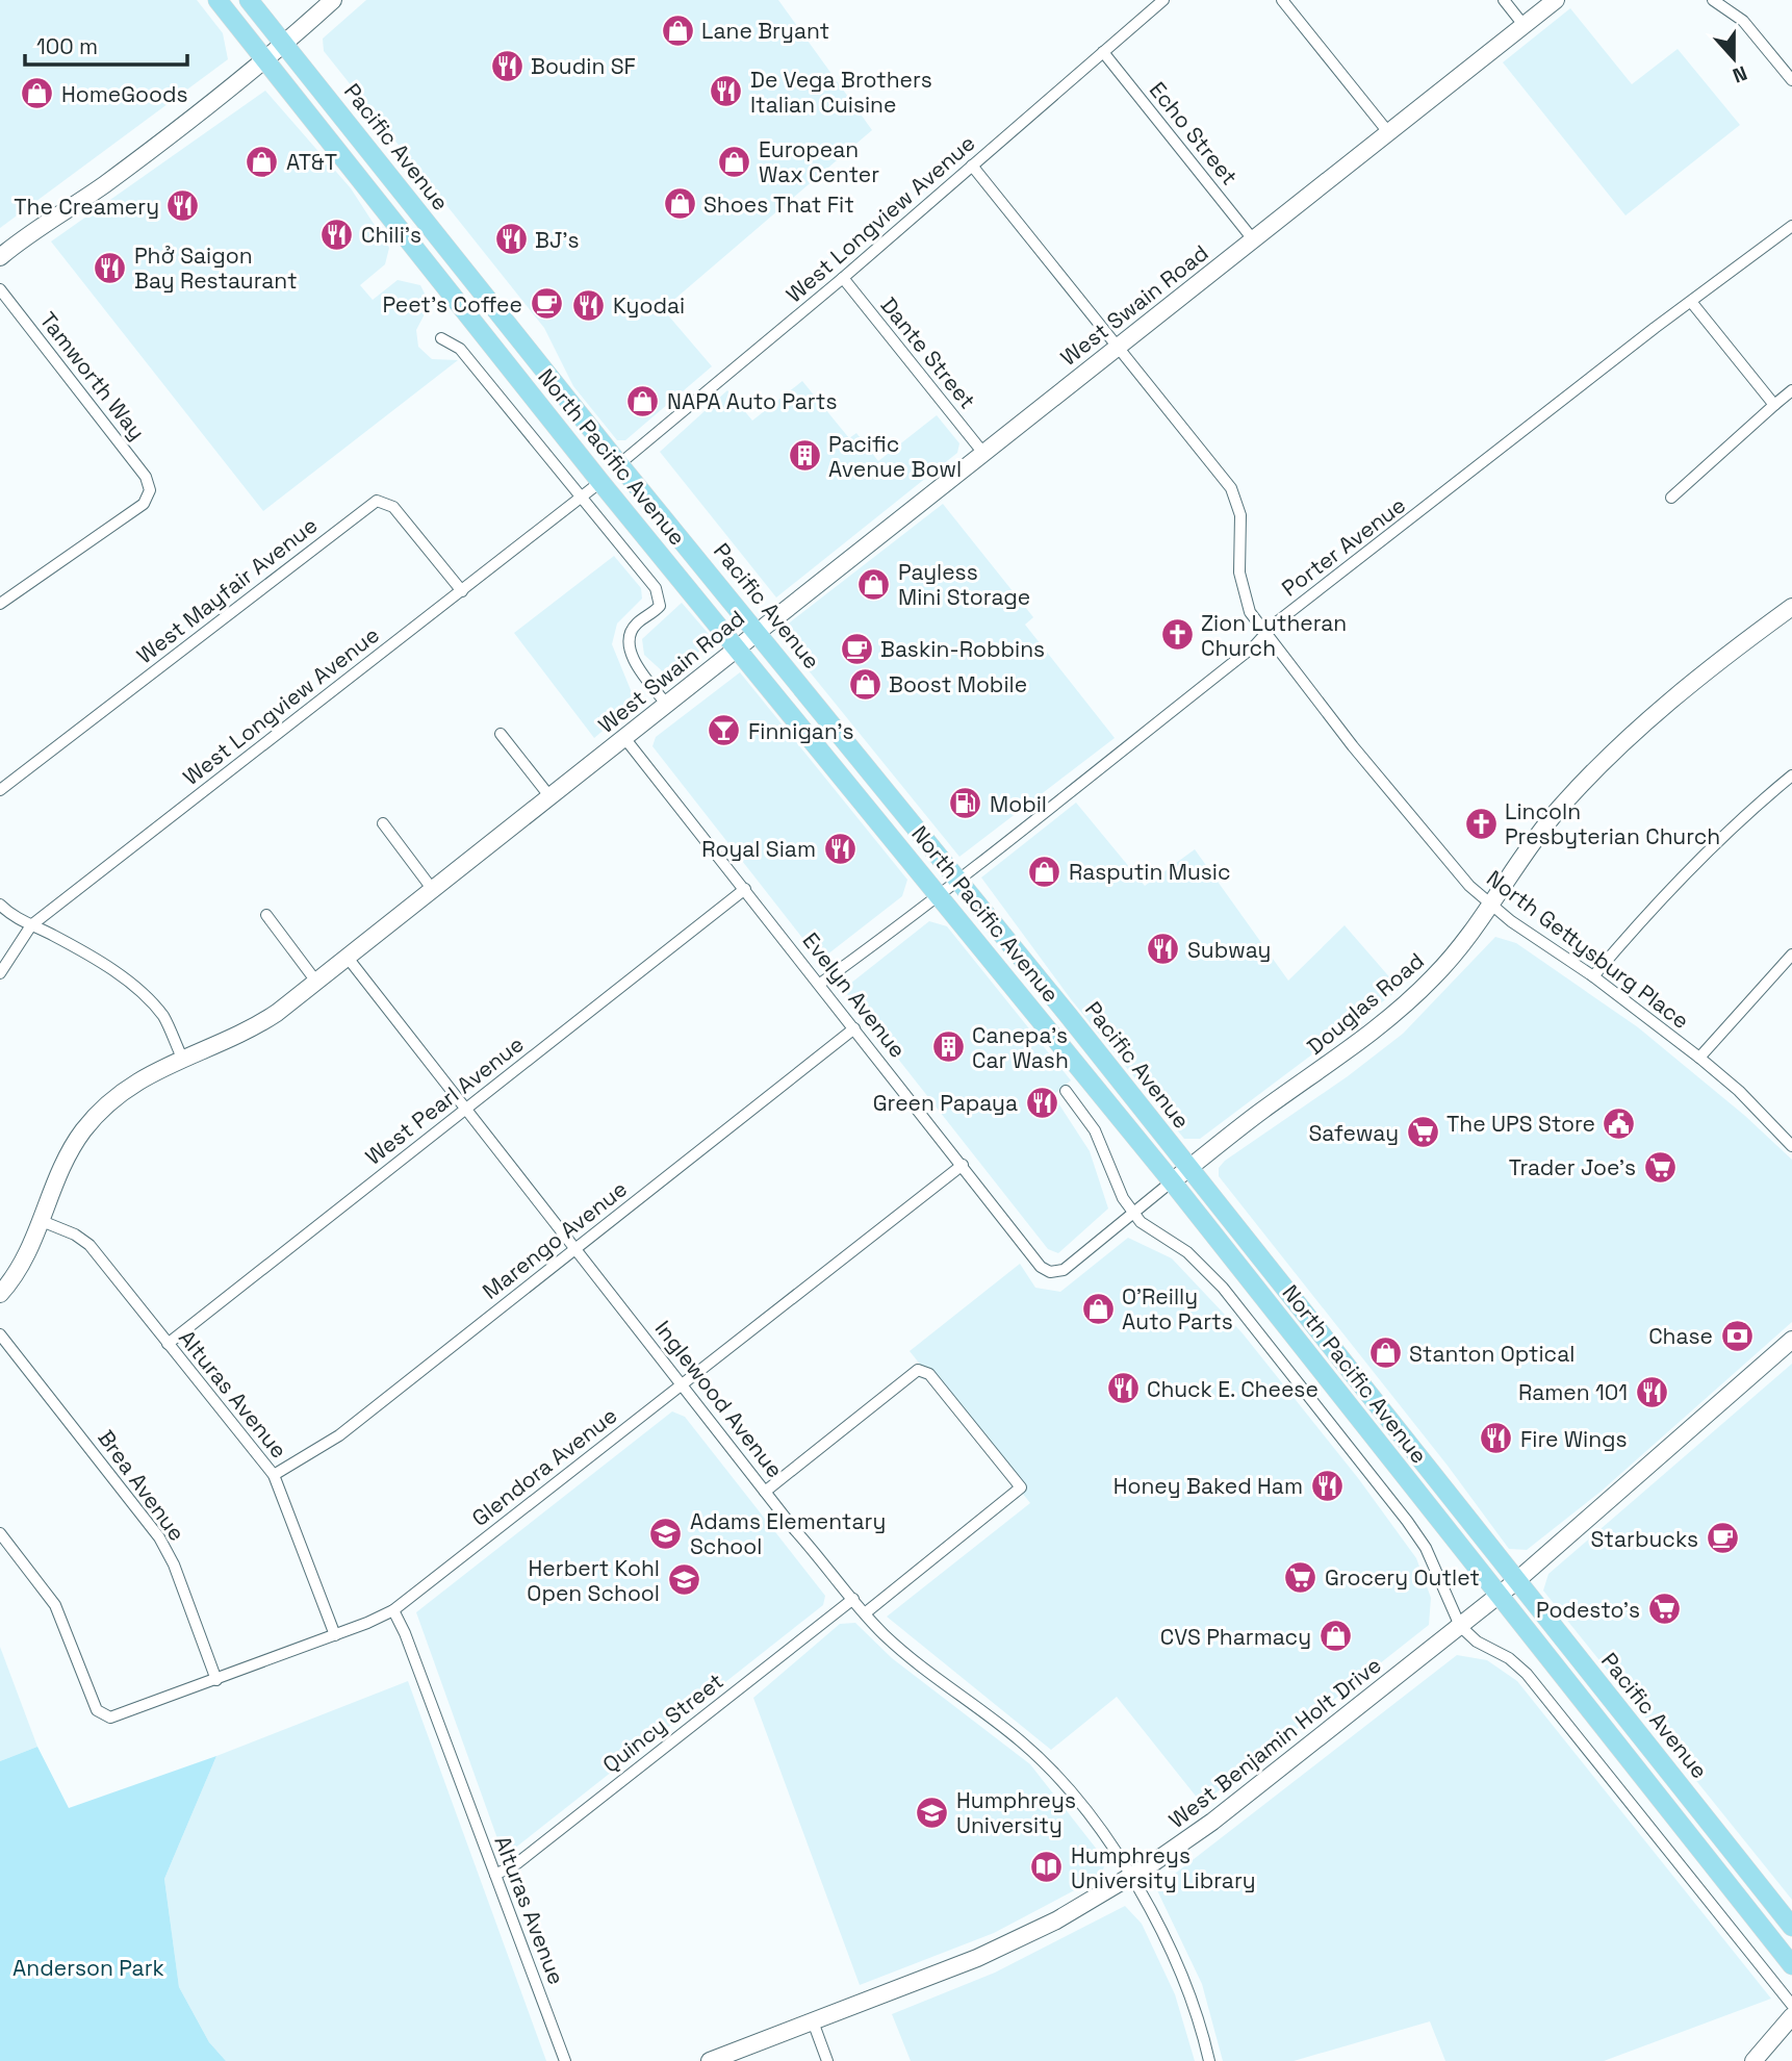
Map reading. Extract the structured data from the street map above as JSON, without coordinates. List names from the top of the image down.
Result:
{
  "streets": {
    "main road": [
      "Pacific Avenue",
      "West Swain Road",
      "North Pacific Avenue",
      "Douglas Road",
      "West Benjamin Holt Drive"
    ],
    "street": [
      "Echo Street",
      "West Longview Avenue",
      "Dante Street",
      "Tamworth Way",
      "Porter Avenue",
      "West Mayfair Avenue",
      "North Gettysburg Place",
      "Evelyn Avenue",
      "West Pearl Avenue",
      "Marengo Avenue",
      "Alturas Avenue",
      "Inglewood Avenue",
      "Glendora Avenue",
      "Brea Avenue",
      "Quincy Street"
    ]
  },
  "crossings": [
    ["Echo Street", "West Longview Avenue"],
    ["Echo Street", "West Swain Road"],
    ["Pacific Avenue", "West Longview Avenue"],
    ["Pacific Avenue", "West Swain Road"],
    ["Pacific Avenue", "Porter Avenue"],
    ["Pacific Avenue", "Douglas Road"],
    ["Pacific Avenue", "West Benjamin Holt Drive"],
    ["West Longview Avenue", "Dante Street"],
    ["West Longview Avenue", "North Pacific Avenue"],
    ["West Longview Avenue", "West Mayfair Avenue"],
    ["West Longview Avenue", "North Gettysburg Place"],
    ["West Swain Road", "Dante Street"],
    ["West Swain Road", "North Pacific Avenue"],
    ["West Swain Road", "North Gettysburg Place"],
    ["West Swain Road", "Evelyn Avenue"],
    ["West Swain Road", "Alturas Avenue"],
    ["West Swain Road", "Inglewood Avenue"],
    ["North Pacific Avenue", "Porter Avenue"],
    ["North Pacific Avenue", "Douglas Road"],
    ["North Pacific Avenue", "West Benjamin Holt Drive"],
    ["Porter Avenue", "North Gettysburg Place"],
    ["Porter Avenue", "Evelyn Avenue"],
    ["North Gettysburg Place", "Douglas Road"],
    ["Evelyn Avenue", "Douglas Road"],
    ["Evelyn Avenue", "West Pearl Avenue"],
    ["Evelyn Avenue", "Marengo Avenue"],
    ["Evelyn Avenue", "Glendora Avenue"],
    ["West Pearl Avenue", "Alturas Avenue"],
    ["West Pearl Avenue", "Inglewood Avenue"],
    ["Marengo Avenue", "Alturas Avenue"],
    ["Marengo Avenue", "Inglewood Avenue"],
    ["Alturas Avenue", "Glendora Avenue"],
    ["Alturas Avenue", "Quincy Street"],
    ["Inglewood Avenue", "Glendora Avenue"],
    ["Inglewood Avenue", "Quincy Street"],
    ["Inglewood Avenue", "West Benjamin Holt Drive"],
    ["Glendora Avenue", "Brea Avenue"]
  ],
  "parks": ["Anderson Park"],
  "places": {
    "shop": [
      "Lane Bryant",
      "HomeGoods",
      "AT&T",
      "European Wax Center",
      "Shoes That Fit",
      "NAPA Auto Parts",
      "Payless Mini Storage",
      "Boost Mobile",
      "Rasputin Music",
      "O'Reilly Auto Parts",
      "Stanton Optical",
      "CVS Pharmacy"
    ],
    "restaurant": [
      "Boudin SF",
      "De Vega Brothers Italian Cuisine",
      "The Creamery",
      "Chili's",
      "BJ's",
      "Phở Saigon Bay Restaurant",
      "Kyodai",
      "Royal Siam",
      "Subway",
      "Green Papaya",
      "Chuck E. Cheese",
      "Ramen 101",
      "Fire Wings",
      "Honey Baked Ham"
    ],
    "cafe": ["Peet's Coffee", "Baskin-Robbins", "Starbucks"],
    "building": ["Pacific Avenue Bowl", "Canepa's Car Wash"],
    "church": ["Zion Lutheran Church", "Lincoln Presbyterian Church"],
    "bar": ["Finnigan's"],
    "fuel station": ["Mobil"],
    "public building": ["The UPS Store"],
    "supermarket": [
      "Safeway",
      "Trader Joe's",
      "Grocery Outlet",
      "Podesto's"
    ],
    "bank": ["Chase"],
    "school or university": ["Adams Elementary School", "Herbert Kohl Open School", "Humphreys University"],
    "library": ["Humphreys University Library"]
  },
  "scale_bar": "100 m",
  "north": "bottom"
}
